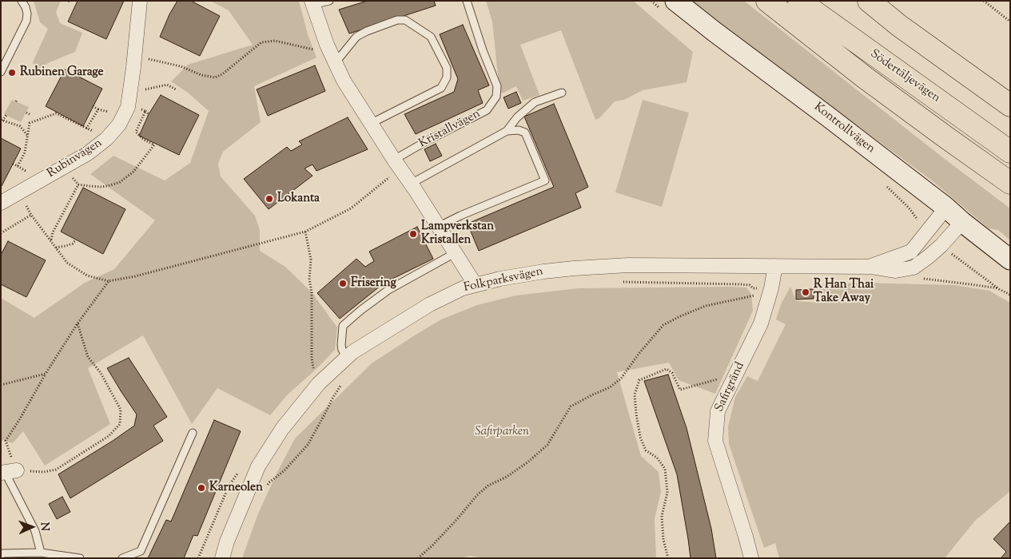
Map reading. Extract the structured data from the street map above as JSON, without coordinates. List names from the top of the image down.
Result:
{
  "streets": {
    "highway": ["Södertäljevägen"],
    "street": [
      "Kontrollvägen",
      "Rubinvägen",
      "Folkparksvägen",
      "Safirgränd"
    ],
    "lane": ["Kristallvägen"]
  },
  "crossings": [
    ["Kontrollvägen", "Folkparksvägen"],
    ["Folkparksvägen", "Safirgränd"]
  ],
  "parks": ["Safirparken"],
  "places": [
    "Rubinen Garage",
    "Lokanta",
    "Lampverkstan Kristallen",
    "Frisering",
    "R Han Thai Take Away",
    "Karneolen"
  ],
  "north": "right"
}
